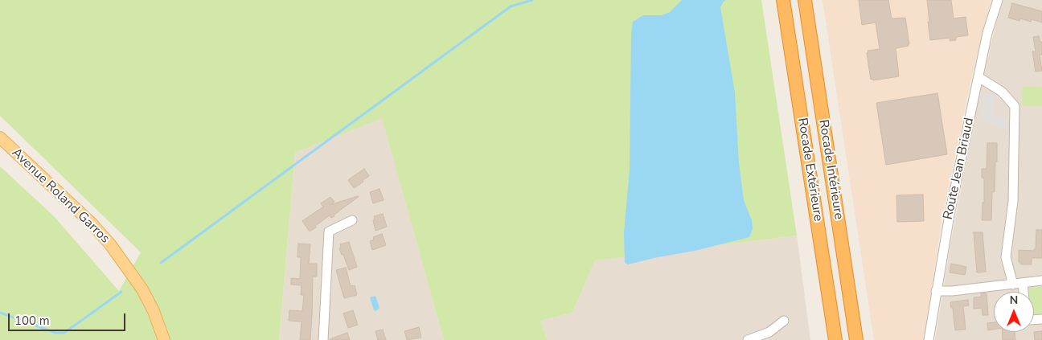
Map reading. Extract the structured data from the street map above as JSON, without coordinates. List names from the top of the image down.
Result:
{
  "streets": {
    "highway": ["Rocade Extérieure", "Rocade Intérieure"],
    "main road": ["Avenue Roland Garros"],
    "street": ["Route Jean Briaud"]
  },
  "scale_bar": "100 m",
  "north": "top"
}
